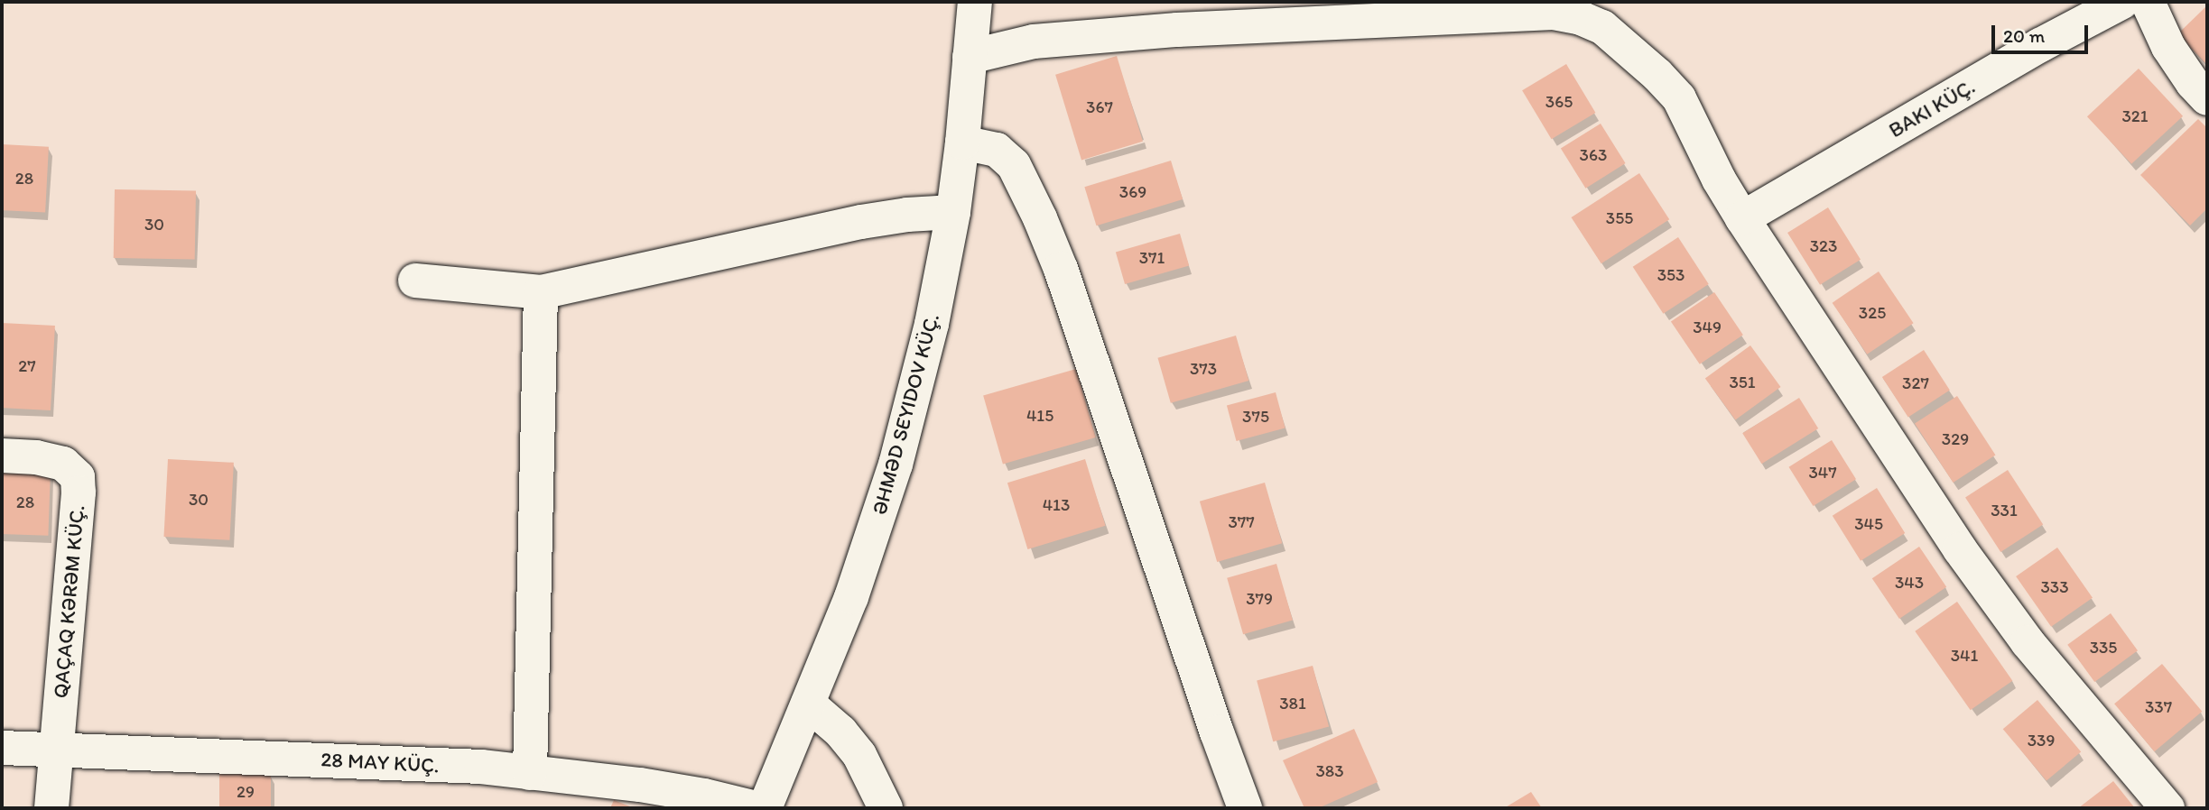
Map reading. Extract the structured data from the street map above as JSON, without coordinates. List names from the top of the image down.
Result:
{
  "streets": {
    "street": ["ƏHMƏD SEYIDOV KÜÇ.", "QAÇAQ KƏRƏM KÜÇ.", "28 MAY KÜÇ."]
  },
  "crossings": [
    ["QAÇAQ KƏRƏM KÜÇ.", "28 MAY KÜÇ."]
  ],
  "house_numbers": [
    "365",
    "367",
    "321",
    "363",
    "28",
    "369",
    "355",
    "30",
    "323",
    "371",
    "353",
    "325",
    "349",
    "27",
    "373",
    "351",
    "327",
    "415",
    "375",
    "329",
    "347",
    "30",
    "28",
    "413",
    "331",
    "377",
    "345",
    "343",
    "333",
    "379",
    "335",
    "341",
    "381",
    "337",
    "339",
    "383",
    "29"
  ],
  "scale_bar": "20 m"
}
